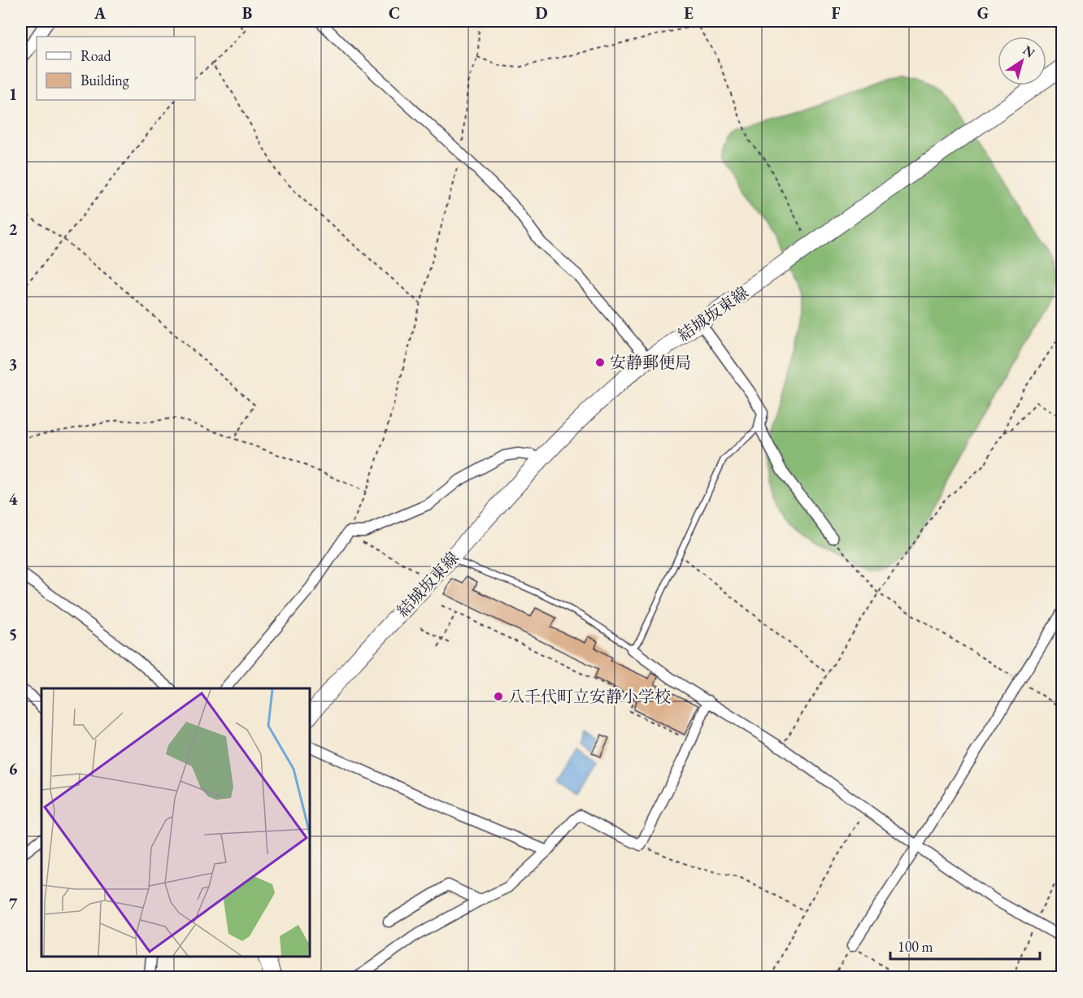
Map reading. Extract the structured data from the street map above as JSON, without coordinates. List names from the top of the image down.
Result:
{
  "streets": {
    "main road": ["結城坂東線"]
  },
  "places": ["安静郵便局", "八千代町立安静小学校"],
  "legend": ["Road", "Building"],
  "scale_bar": "100 m",
  "north": "top right",
  "grid": {
    "columns": [
      "A",
      "B",
      "C",
      "D",
      "E",
      "F",
      "G"
    ],
    "rows": [
      "1",
      "2",
      "3",
      "4",
      "5",
      "6",
      "7"
    ]
  }
}
